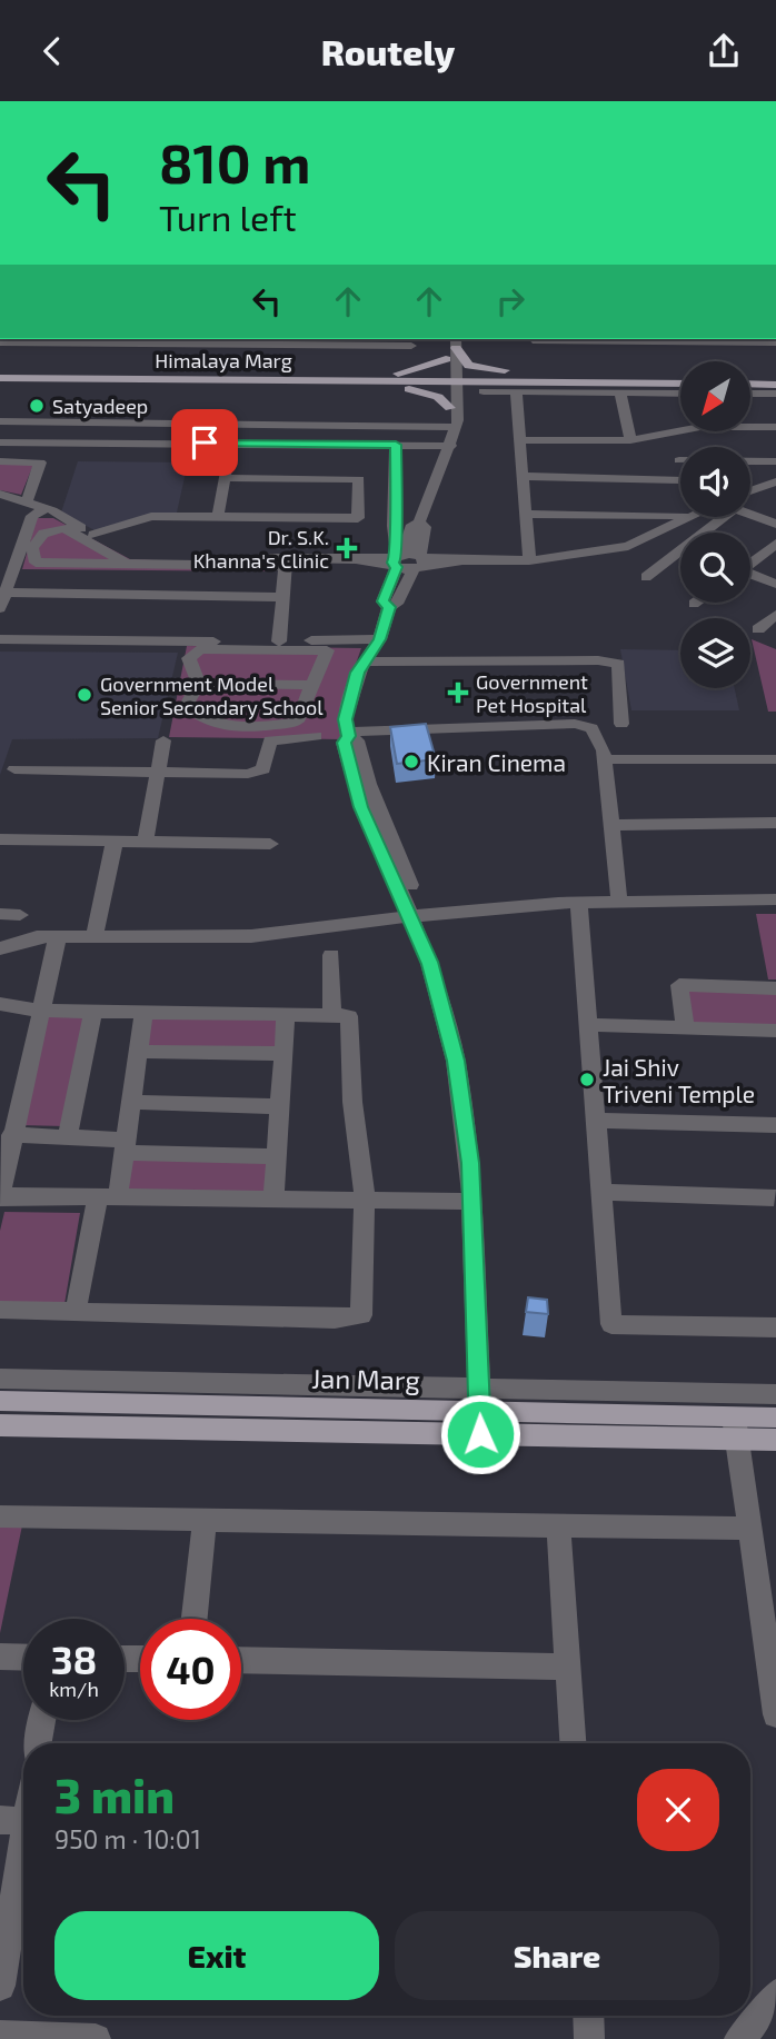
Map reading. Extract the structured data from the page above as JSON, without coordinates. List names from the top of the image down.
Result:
{
  "streets": {
    "main road": ["Himalaya Marg", "Jan Marg"]
  },
  "places": {
    "other": [
      "Satyadeep",
      "Government Model Senior Secondary School",
      "Kiran Cinema",
      "Jai Shiv Triveni Temple"
    ],
    "health": ["Dr. S.K. Khanna's Clinic", "Government Pet Hospital"]
  },
  "north": "bottom left",
  "page": {
    "header": "Routely",
    "turn": ["810 m", "Turn left"],
    "speed": "38 km/h",
    "limit": "40",
    "heading": ["3 min", "950 m · 10:01"],
    "buttons": ["Exit", "Share"]
  }
}
